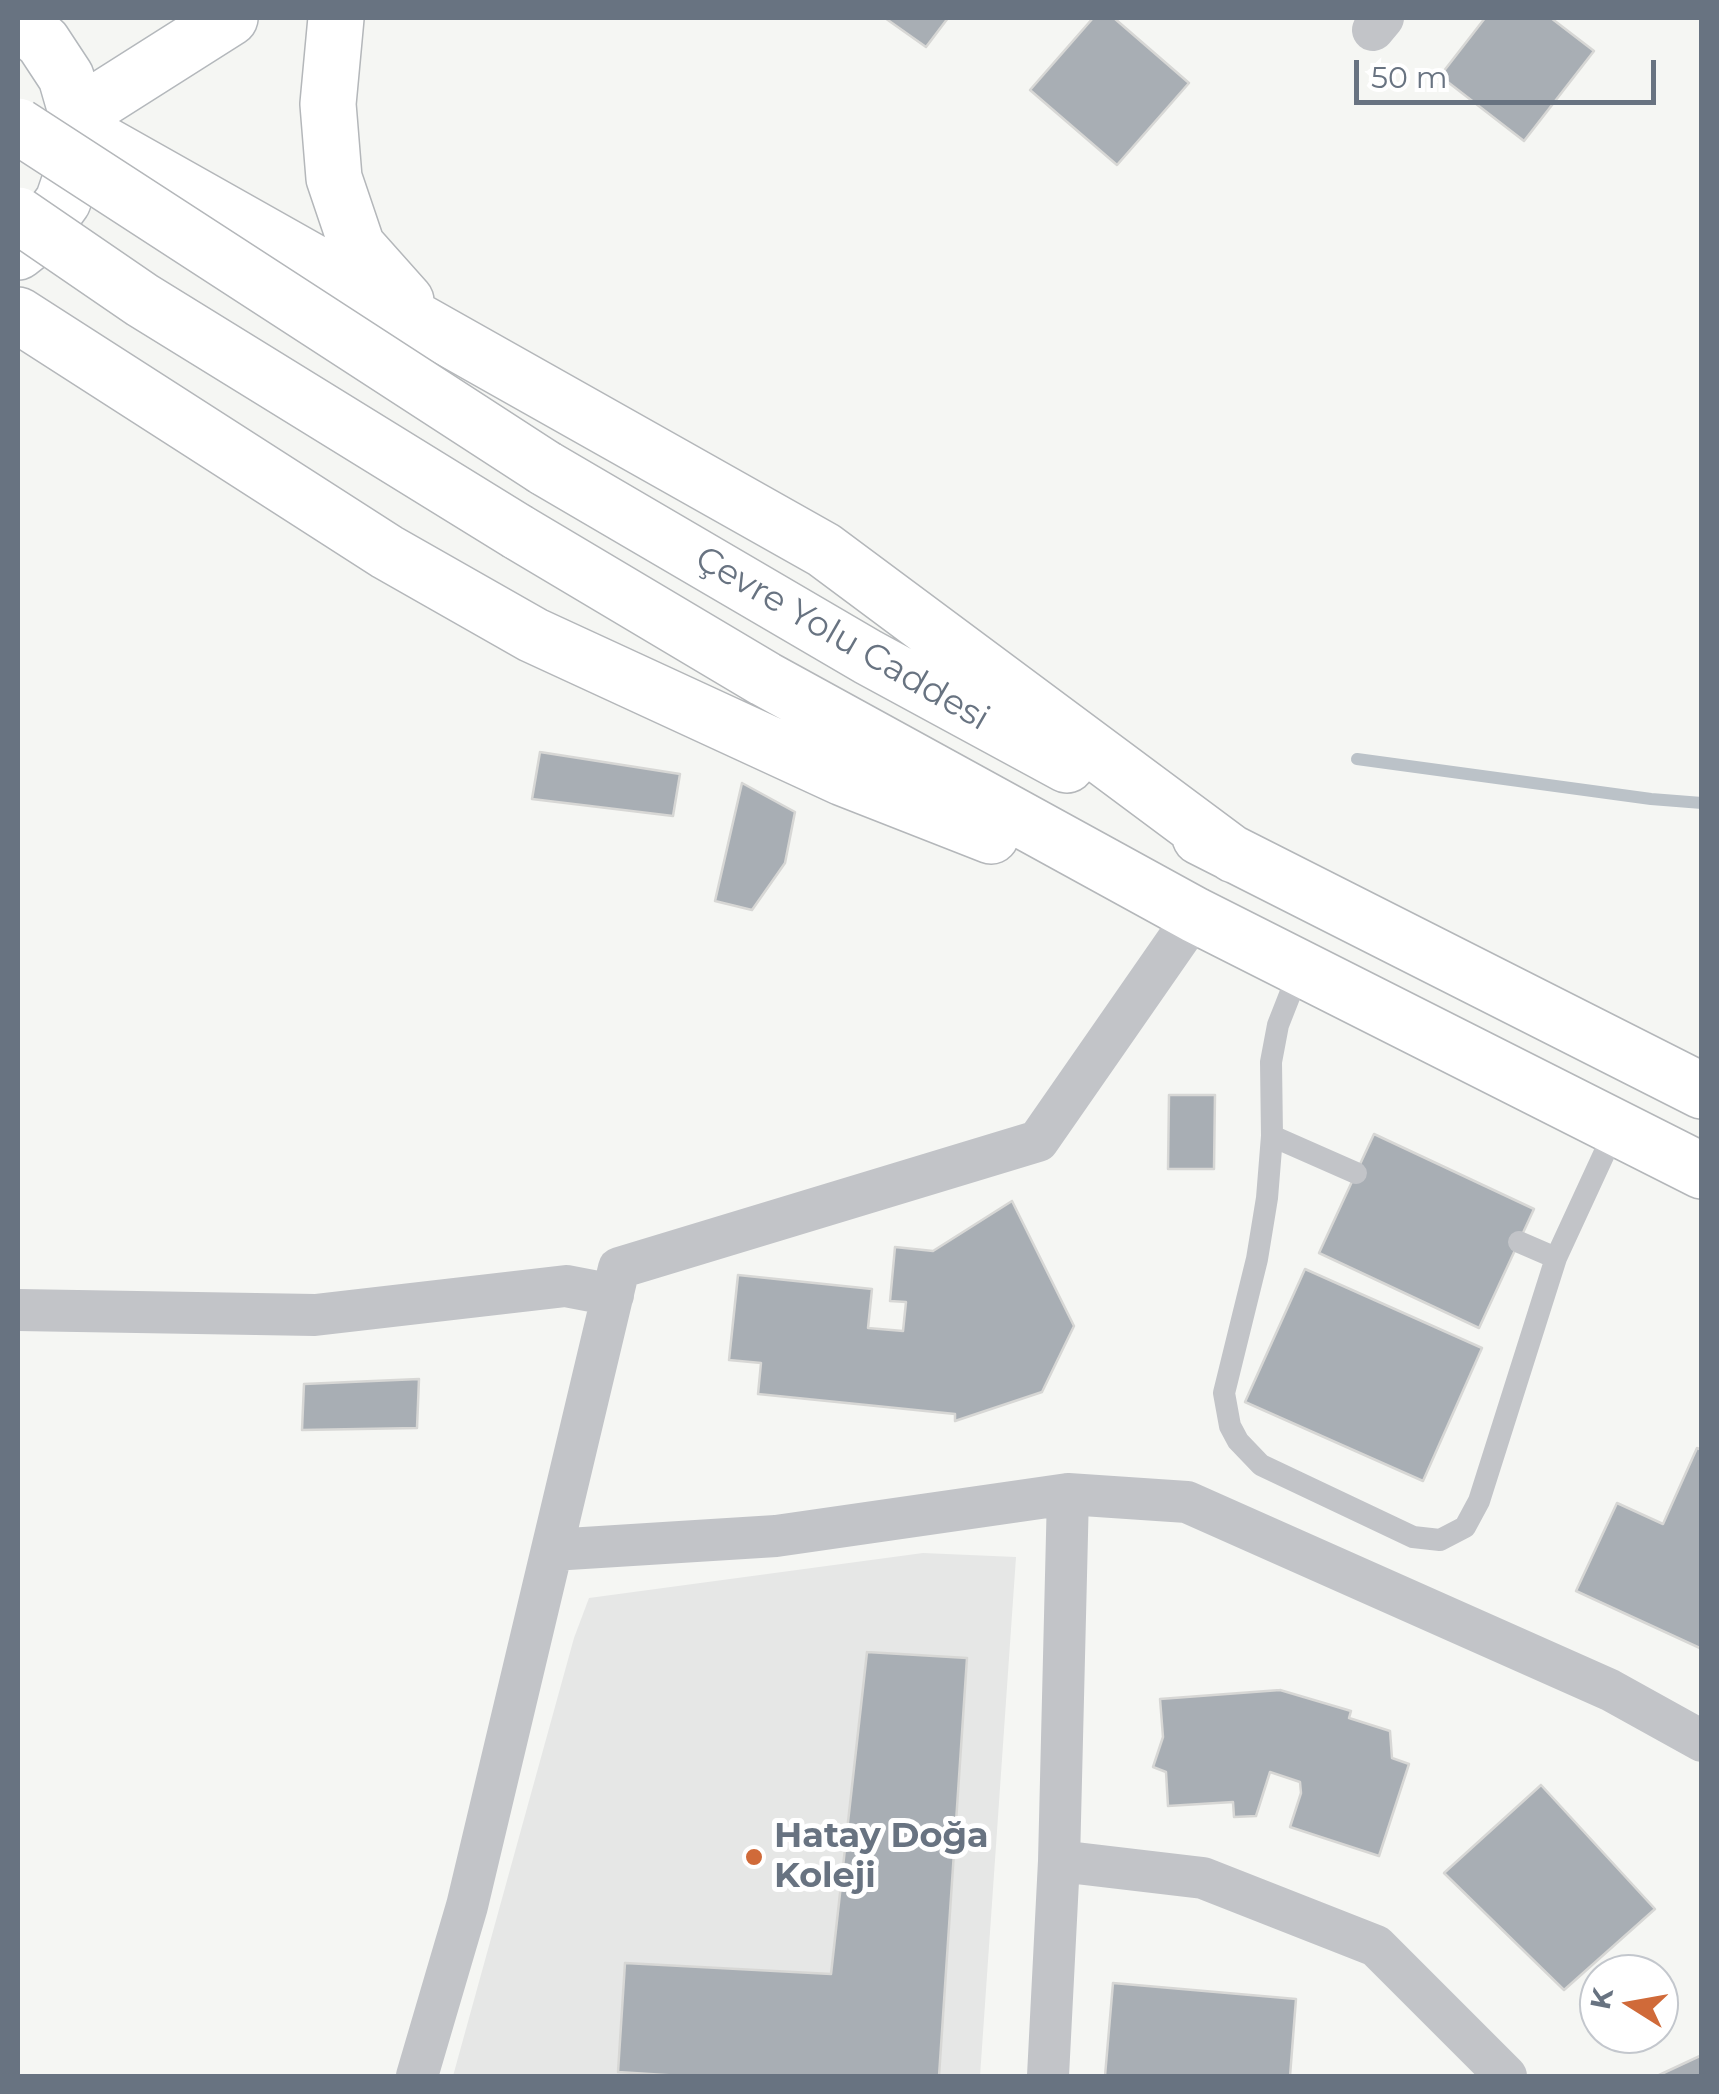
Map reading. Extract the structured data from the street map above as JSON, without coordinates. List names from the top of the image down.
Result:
{
  "streets": {
    "main road": ["Çevre Yolu Caddesi"]
  },
  "places": ["Hatay Doğa Koleji"],
  "scale_bar": "50 m",
  "north": "left"
}
